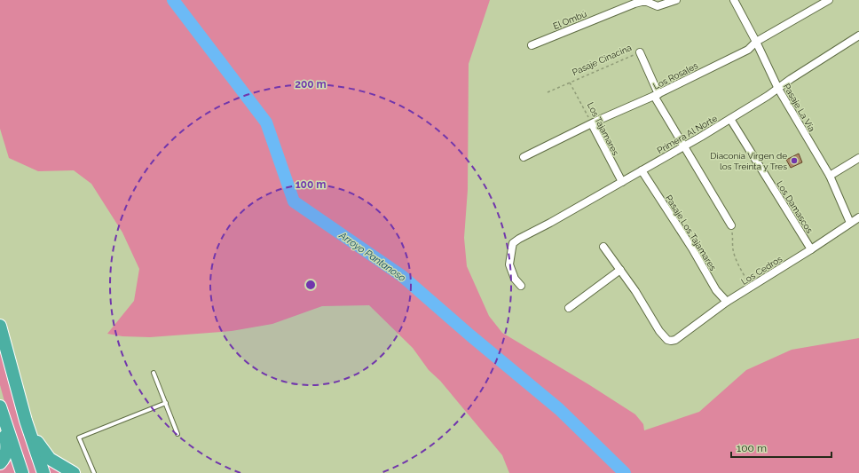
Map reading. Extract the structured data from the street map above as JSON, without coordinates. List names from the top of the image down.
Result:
{
  "streets": {
    "street": [
      "El Ombú",
      "Pasaje Cinacina",
      "Los Rosales",
      "Pasaje La Vía",
      "Los Tajamares",
      "Primera Al Norte",
      "Los Damascos",
      "Pasaje Los Tajamares",
      "Los Cedros"
    ]
  },
  "crossings": [
    ["Pasaje Cinacina", "Los Rosales"],
    ["Pasaje Cinacina", "Los Tajamares"],
    ["Pasaje Cinacina", "Primera Al Norte"],
    ["Los Rosales", "Pasaje La Vía"],
    ["Los Rosales", "Los Tajamares"],
    ["Pasaje La Vía", "Primera Al Norte"],
    ["Pasaje La Vía", "Los Cedros"],
    ["Los Tajamares", "Primera Al Norte"],
    ["Primera Al Norte", "Los Damascos"],
    ["Primera Al Norte", "Pasaje Los Tajamares"],
    ["Los Damascos", "Los Cedros"],
    ["Pasaje Los Tajamares", "Los Cedros"]
  ],
  "water": ["Arroyo Pantanoso"],
  "places": ["Diaconía Virgen de los Treinta y Tres"],
  "scale_bar": "100 m",
  "rings": ["200 m", "100 m"]
}
